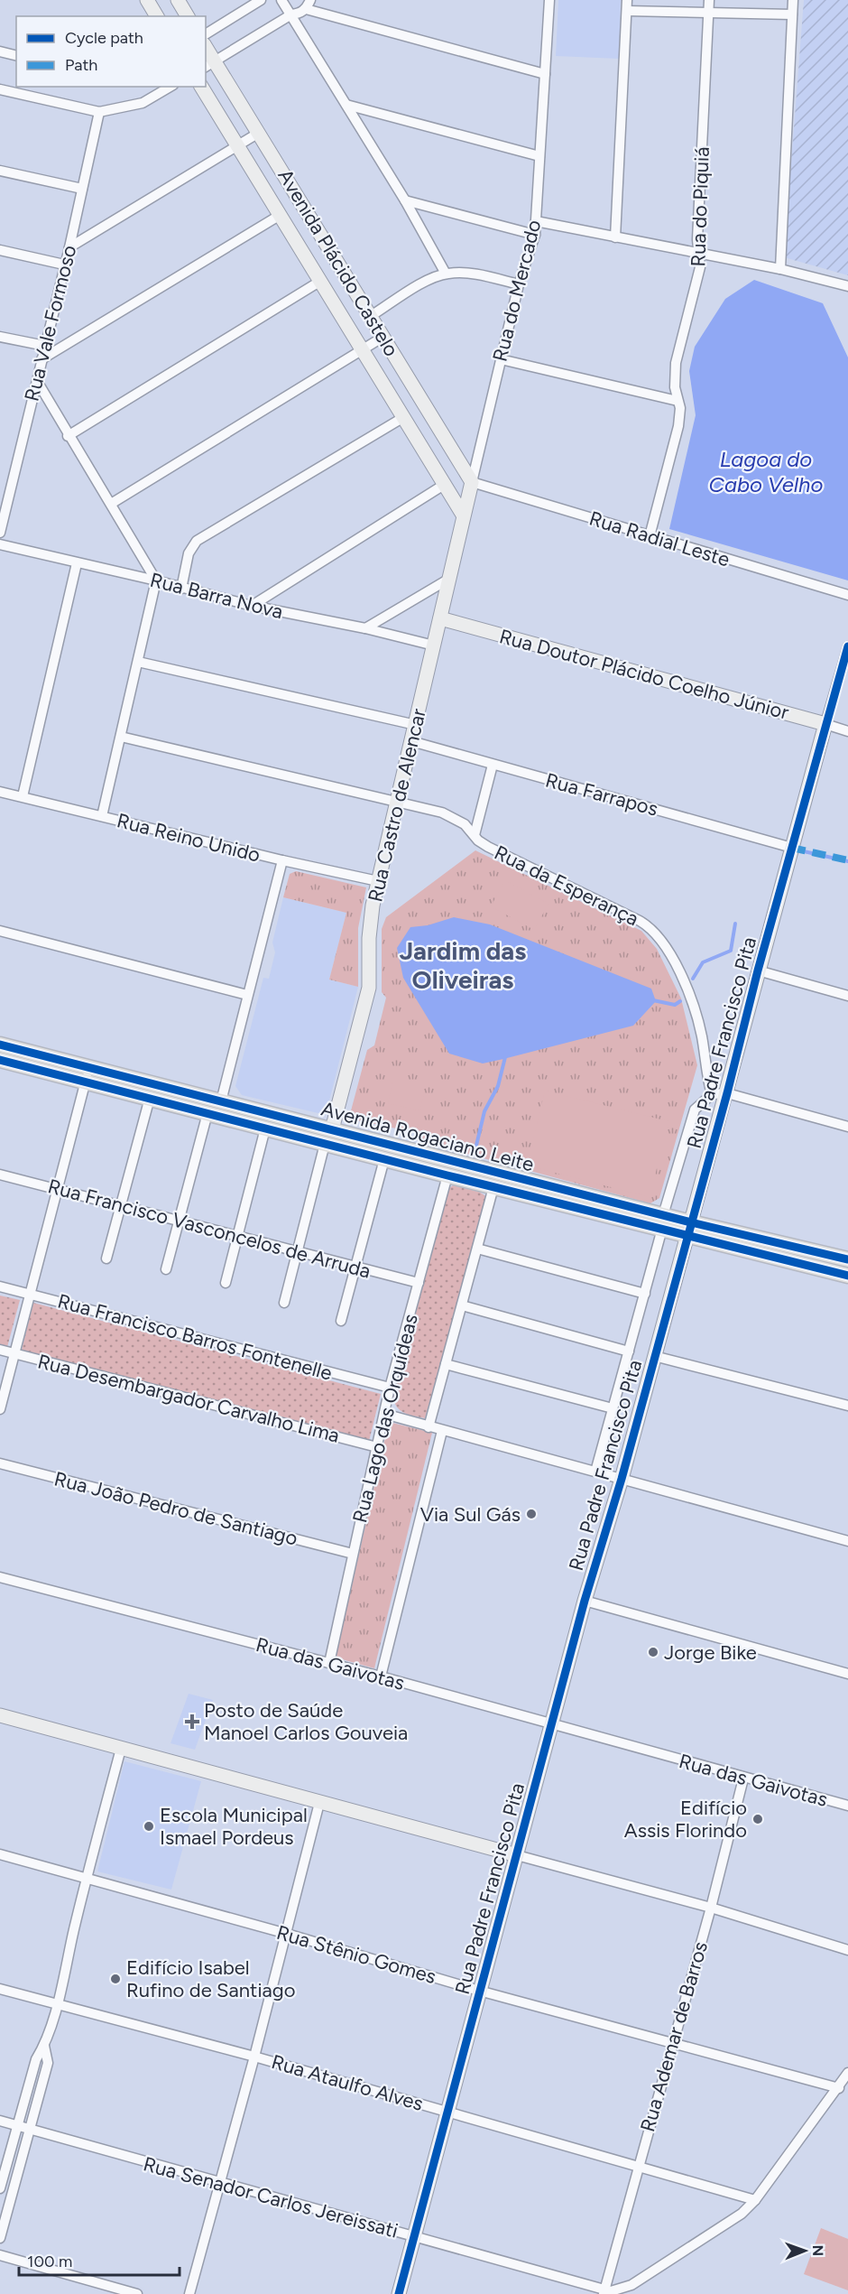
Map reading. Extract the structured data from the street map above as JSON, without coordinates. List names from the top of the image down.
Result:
{
  "streets": {
    "main road": ["Avenida Rogaciano Leite"],
    "street": [
      "Rua do Piquiá",
      "Avenida Plácido Castelo",
      "Rua do Mercado",
      "Rua Vale Formoso",
      "Rua Radial Leste",
      "Rua Barra Nova",
      "Rua Doutor Plácido Coelho Júnior",
      "Rua Farrapos",
      "Rua Castro de Alencar",
      "Rua Reino Unido",
      "Rua da Esperança",
      "Rua Padre Francisco Pita",
      "Rua Francisco Vasconcelos de Arruda",
      "Rua Francisco Barros Fontenelle",
      "Rua Desembargador Carvalho Lima",
      "Rua Lago das Orquídeas",
      "Rua João Pedro de Santiago",
      "Rua das Gaivotas",
      "Rua Stênio Gomes",
      "Rua Ademar de Barros",
      "Rua Ataulfo Alves",
      "Rua Senador Carlos Jereissati"
    ]
  },
  "crossings": [
    ["Rua do Piquiá", "Rua Radial Leste"],
    ["Avenida Plácido Castelo", "Rua do Mercado"],
    ["Avenida Plácido Castelo", "Rua Radial Leste"],
    ["Avenida Plácido Castelo", "Rua Castro de Alencar"],
    ["Rua do Mercado", "Rua Radial Leste"],
    ["Rua do Mercado", "Rua Castro de Alencar"],
    ["Rua Radial Leste", "Rua Castro de Alencar"],
    ["Rua Barra Nova", "Rua Castro de Alencar"],
    ["Rua Doutor Plácido Coelho Júnior", "Rua Castro de Alencar"],
    ["Rua Doutor Plácido Coelho Júnior", "Rua Padre Francisco Pita"],
    ["Rua Farrapos", "Rua Castro de Alencar"],
    ["Rua Farrapos", "Rua Padre Francisco Pita"],
    ["Rua Castro de Alencar", "Rua Reino Unido"],
    ["Rua Castro de Alencar", "Rua da Esperança"],
    ["Rua Castro de Alencar", "Avenida Rogaciano Leite"],
    ["Rua da Esperança", "Rua Padre Francisco Pita"],
    ["Rua Padre Francisco Pita", "Avenida Rogaciano Leite"],
    ["Rua Padre Francisco Pita", "Rua das Gaivotas"],
    ["Rua Padre Francisco Pita", "Rua Stênio Gomes"],
    ["Rua Padre Francisco Pita", "Rua Ataulfo Alves"],
    ["Rua Padre Francisco Pita", "Rua Senador Carlos Jereissati"],
    ["Avenida Rogaciano Leite", "Rua Lago das Orquídeas"],
    ["Rua Francisco Vasconcelos de Arruda", "Rua Lago das Orquídeas"],
    ["Rua Francisco Barros Fontenelle", "Rua Lago das Orquídeas"],
    ["Rua Desembargador Carvalho Lima", "Rua Lago das Orquídeas"],
    ["Rua Lago das Orquídeas", "Rua João Pedro de Santiago"],
    ["Rua Lago das Orquídeas", "Rua das Gaivotas"],
    ["Rua das Gaivotas", "Rua Ademar de Barros"],
    ["Rua Stênio Gomes", "Rua Ademar de Barros"],
    ["Rua Ademar de Barros", "Rua Ataulfo Alves"],
    ["Rua Ademar de Barros", "Rua Senador Carlos Jereissati"]
  ],
  "districts": ["Jardim das Oliveiras"],
  "water": ["Lagoa do Cabo Velho"],
  "places": {
    "other": [
      "Via Sul Gás",
      "Jorge Bike",
      "Edifício Assis Florindo",
      "Escola Municipal Ismael Pordeus",
      "Edifício Isabel Rufino de Santiago"
    ],
    "health": ["Posto de Saúde Manoel Carlos Gouveia"]
  },
  "legend": ["Cycle path", "Path"],
  "scale_bar": "100 m",
  "north": "right"
}
